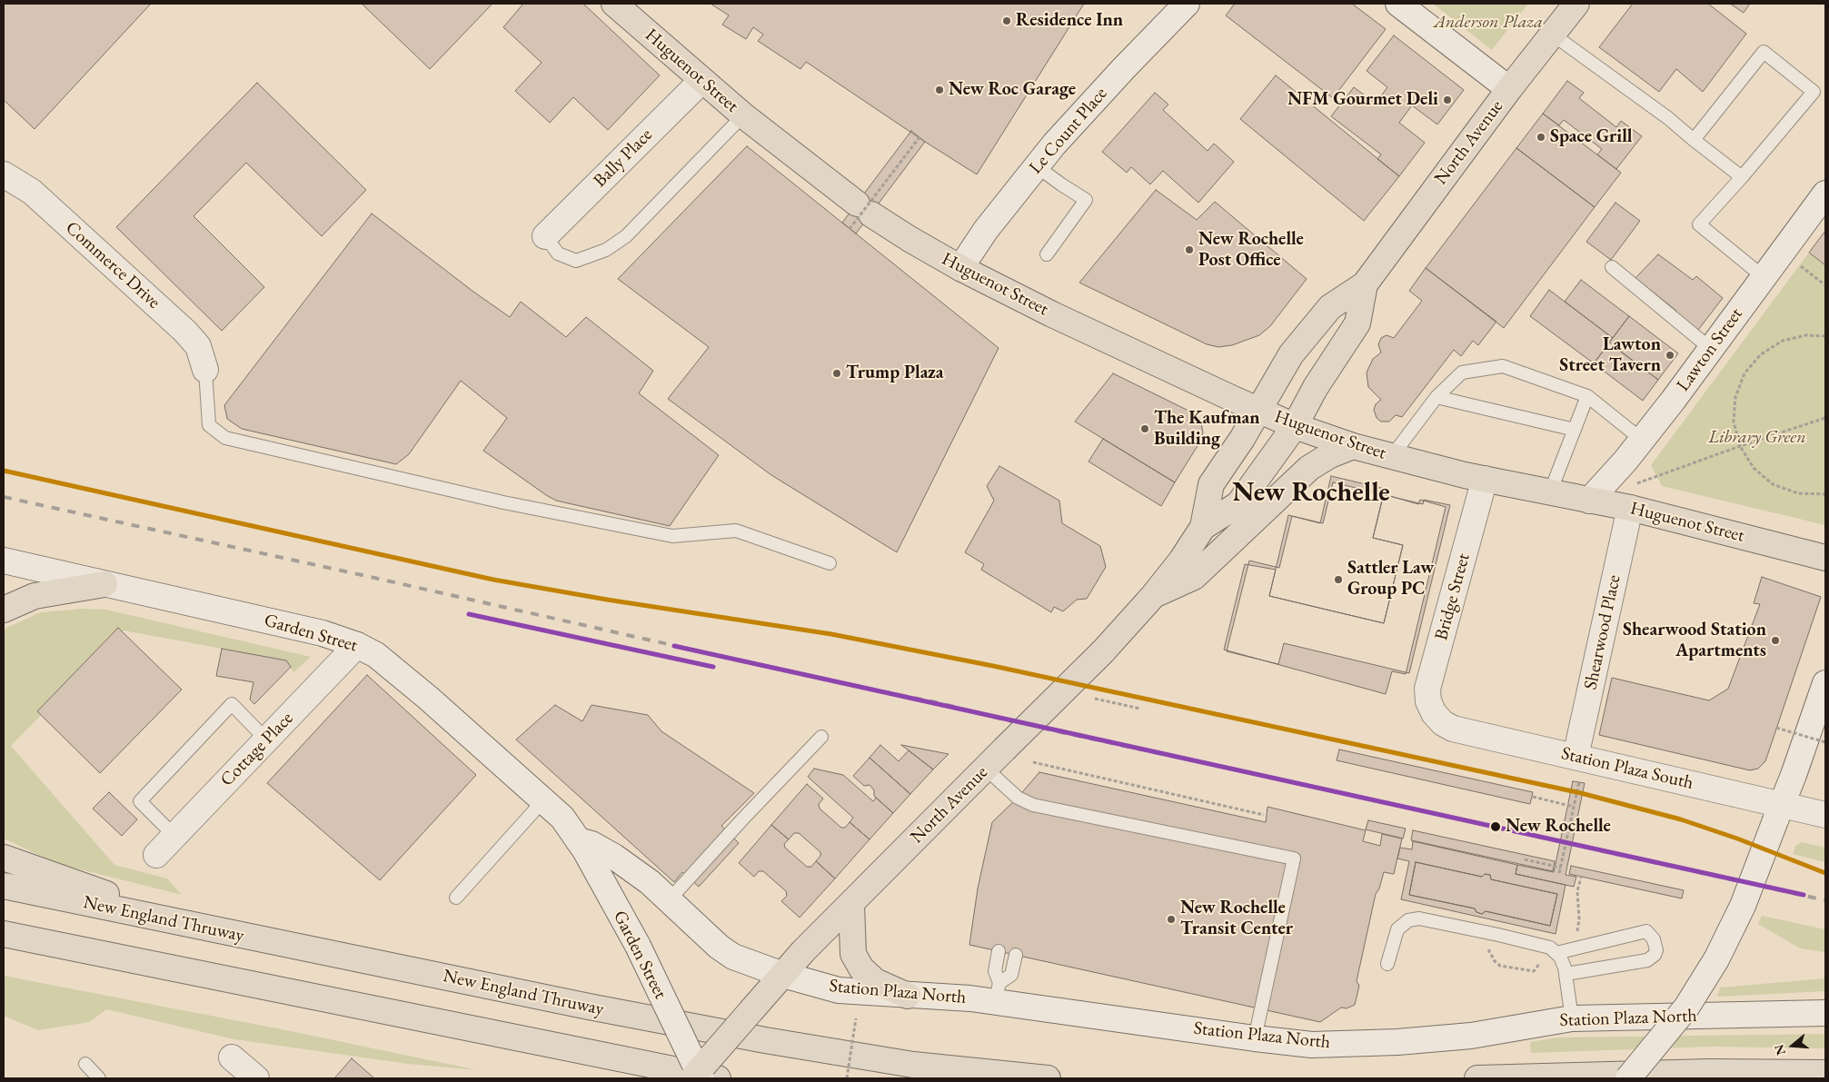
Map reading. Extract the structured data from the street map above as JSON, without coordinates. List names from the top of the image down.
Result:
{
  "streets": {
    "main road": ["Huguenot Street", "North Avenue", "New England Thruway"],
    "street": [
      "Le Count Place",
      "Bally Place",
      "Commerce Drive",
      "Lawton Street",
      "Bridge Street",
      "Shearwood Place",
      "Garden Street",
      "Cottage Place",
      "Station Plaza South",
      "Station Plaza North"
    ]
  },
  "crossings": [
    ["Huguenot Street", "Le Count Place"],
    ["Huguenot Street", "North Avenue"],
    ["Huguenot Street", "Bally Place"],
    ["Huguenot Street", "Lawton Street"],
    ["Huguenot Street", "Bridge Street"],
    ["Huguenot Street", "Shearwood Place"],
    ["North Avenue", "Garden Street"],
    ["North Avenue", "Station Plaza North"],
    ["Bridge Street", "Station Plaza South"],
    ["Shearwood Place", "Station Plaza South"],
    ["Garden Street", "Cottage Place"],
    ["Garden Street", "Station Plaza North"]
  ],
  "districts": ["New Rochelle"],
  "parks": ["Anderson Plaza", "Library Green"],
  "places": [
    "Residence Inn",
    "New Roc Garage",
    "NFM Gourmet Deli",
    "Space Grill",
    "New Rochelle Post Office",
    "Lawton Street Tavern",
    "Trump Plaza",
    "The Kaufman Building",
    "Sattler Law Group PC",
    "Shearwood Station Apartments",
    "New Rochelle",
    "New Rochelle Transit Center"
  ],
  "north": "left"
}
